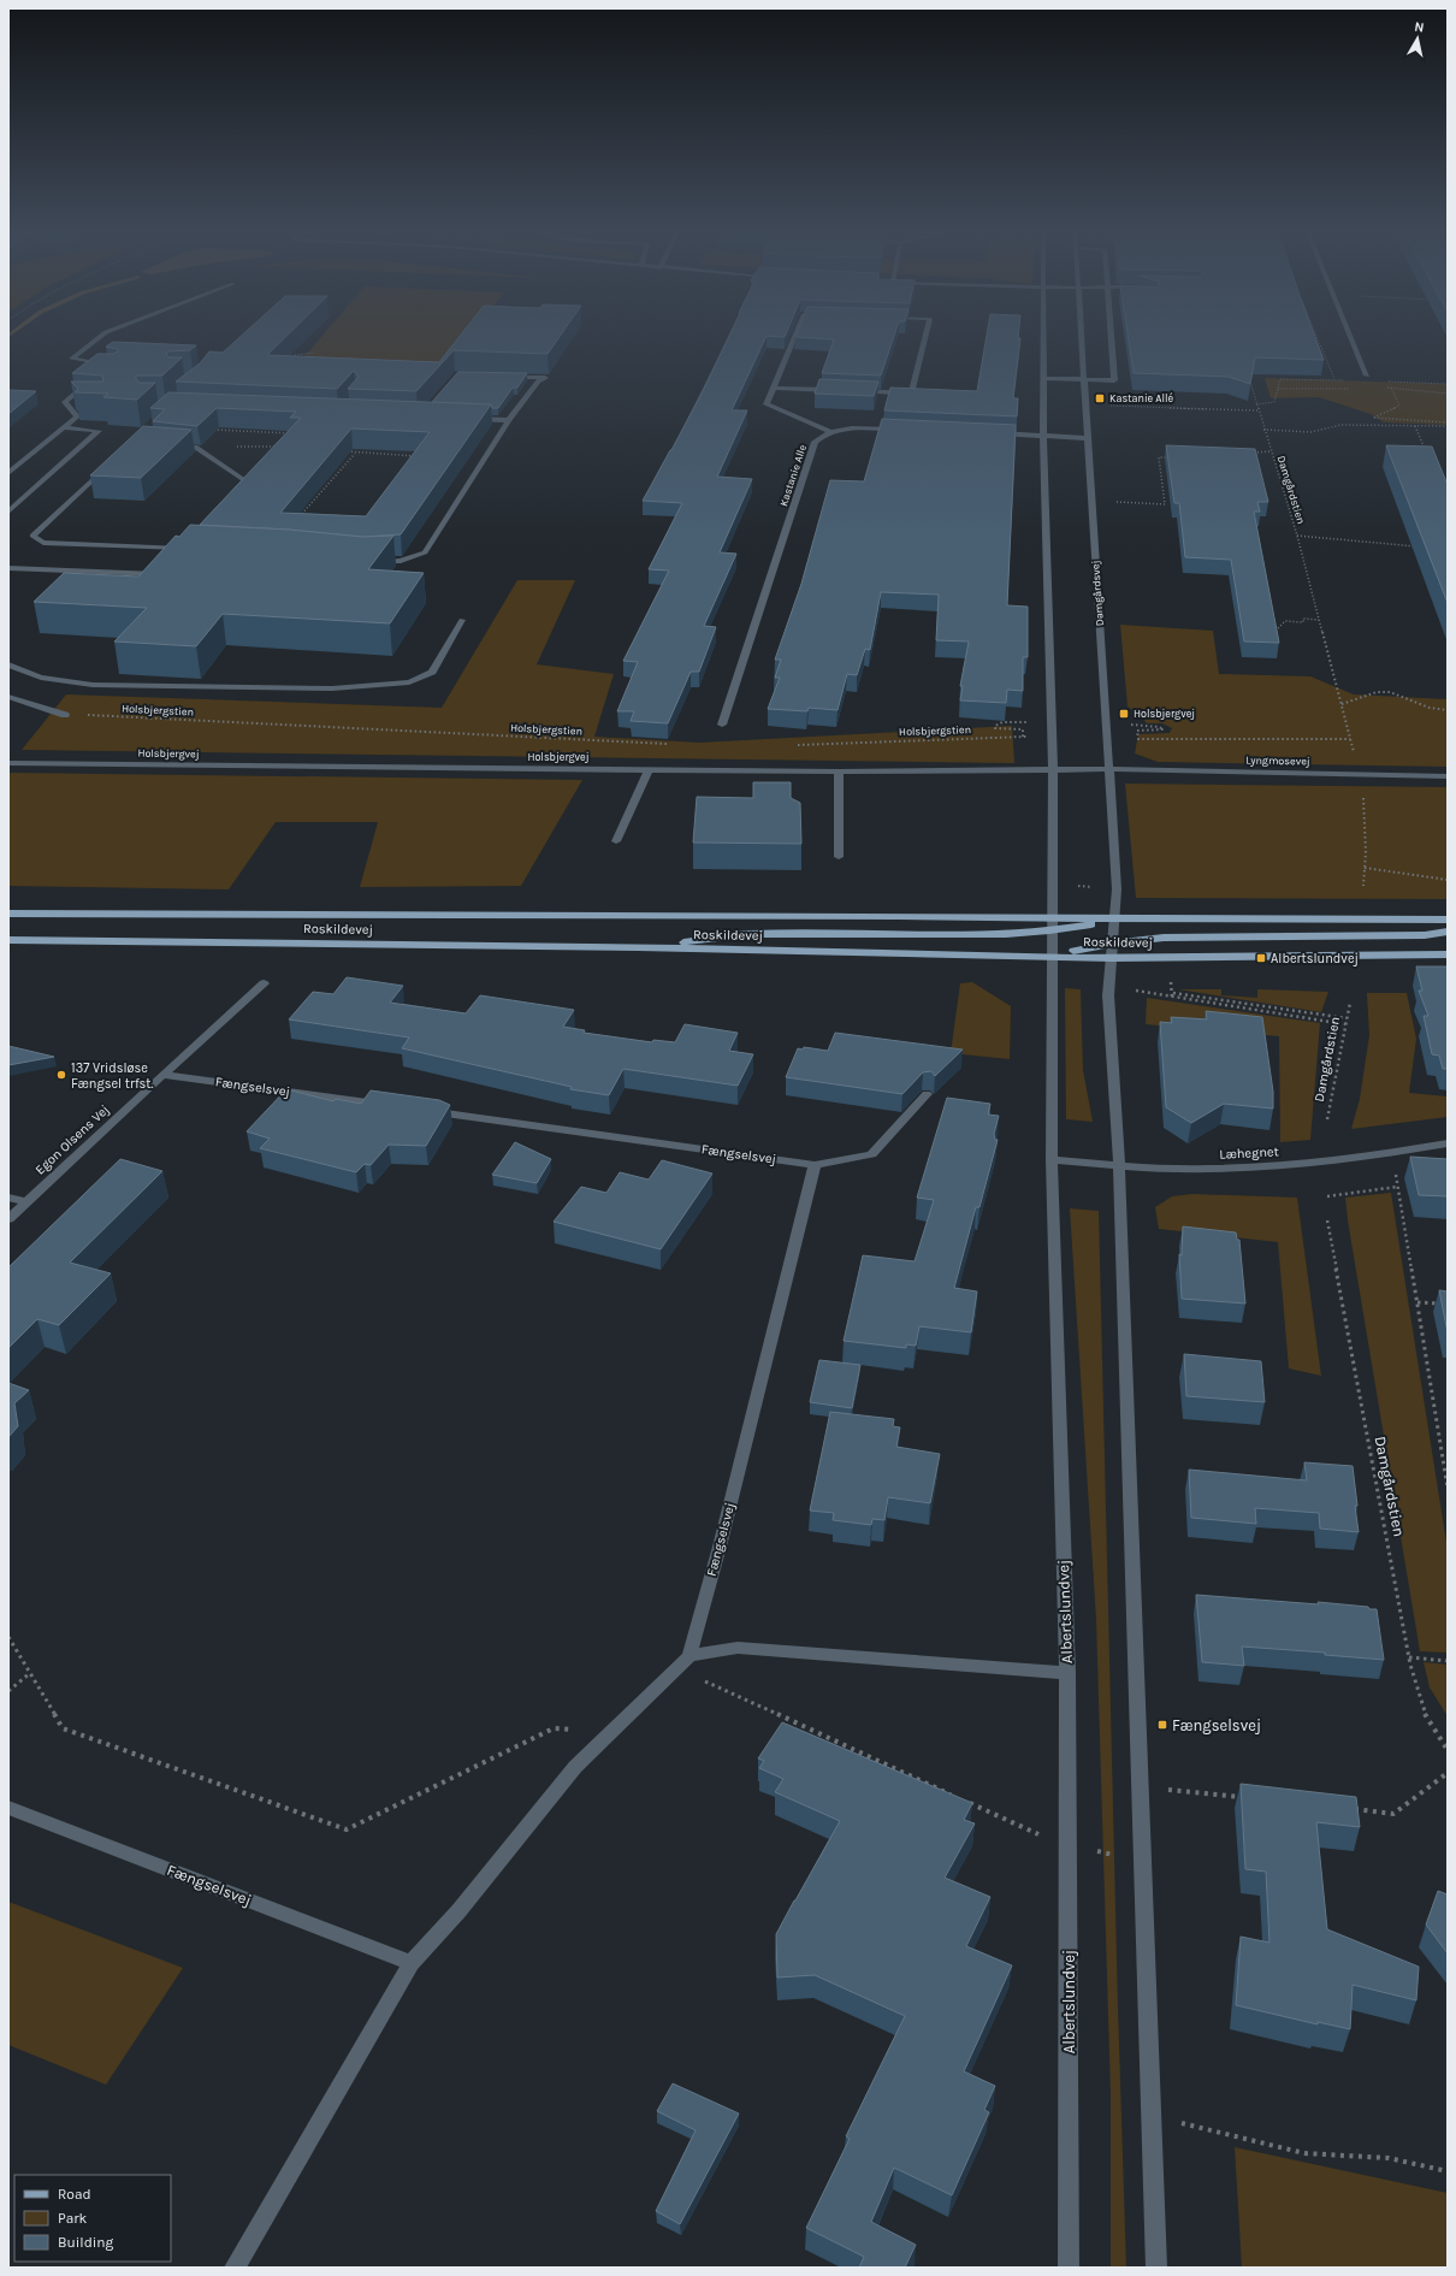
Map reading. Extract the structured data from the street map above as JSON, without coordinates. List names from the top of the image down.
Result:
{
  "streets": {
    "main road": ["Roskildevej"],
    "street": [
      "Kastanie Alle",
      "Damgårdsvej",
      "Holsbjergvej",
      "Lyngmosevej",
      "Fængselsvej",
      "Egon Olsens Vej",
      "Læhegnet",
      "Albertslundvej"
    ],
    "path": ["Damgårdstien", "Holsbjergstien"]
  },
  "crossings": [
    ["Damgårdsvej", "Holsbjergvej"],
    ["Damgårdsvej", "Lyngmosevej"],
    ["Damgårdsvej", "Roskildevej"],
    ["Holsbjergvej", "Lyngmosevej"],
    ["Roskildevej", "Albertslundvej"],
    ["Fængselsvej", "Egon Olsens Vej"],
    ["Læhegnet", "Albertslundvej"]
  ],
  "places": {
    "transit": [
      "Kastanie Allé",
      "Holsbjergvej",
      "Albertslundvej",
      "Fængselsvej"
    ],
    "other": ["137 Vridsløse Fængsel trfst."]
  },
  "legend": ["Road", "Park", "Building"],
  "north": "top"
}
